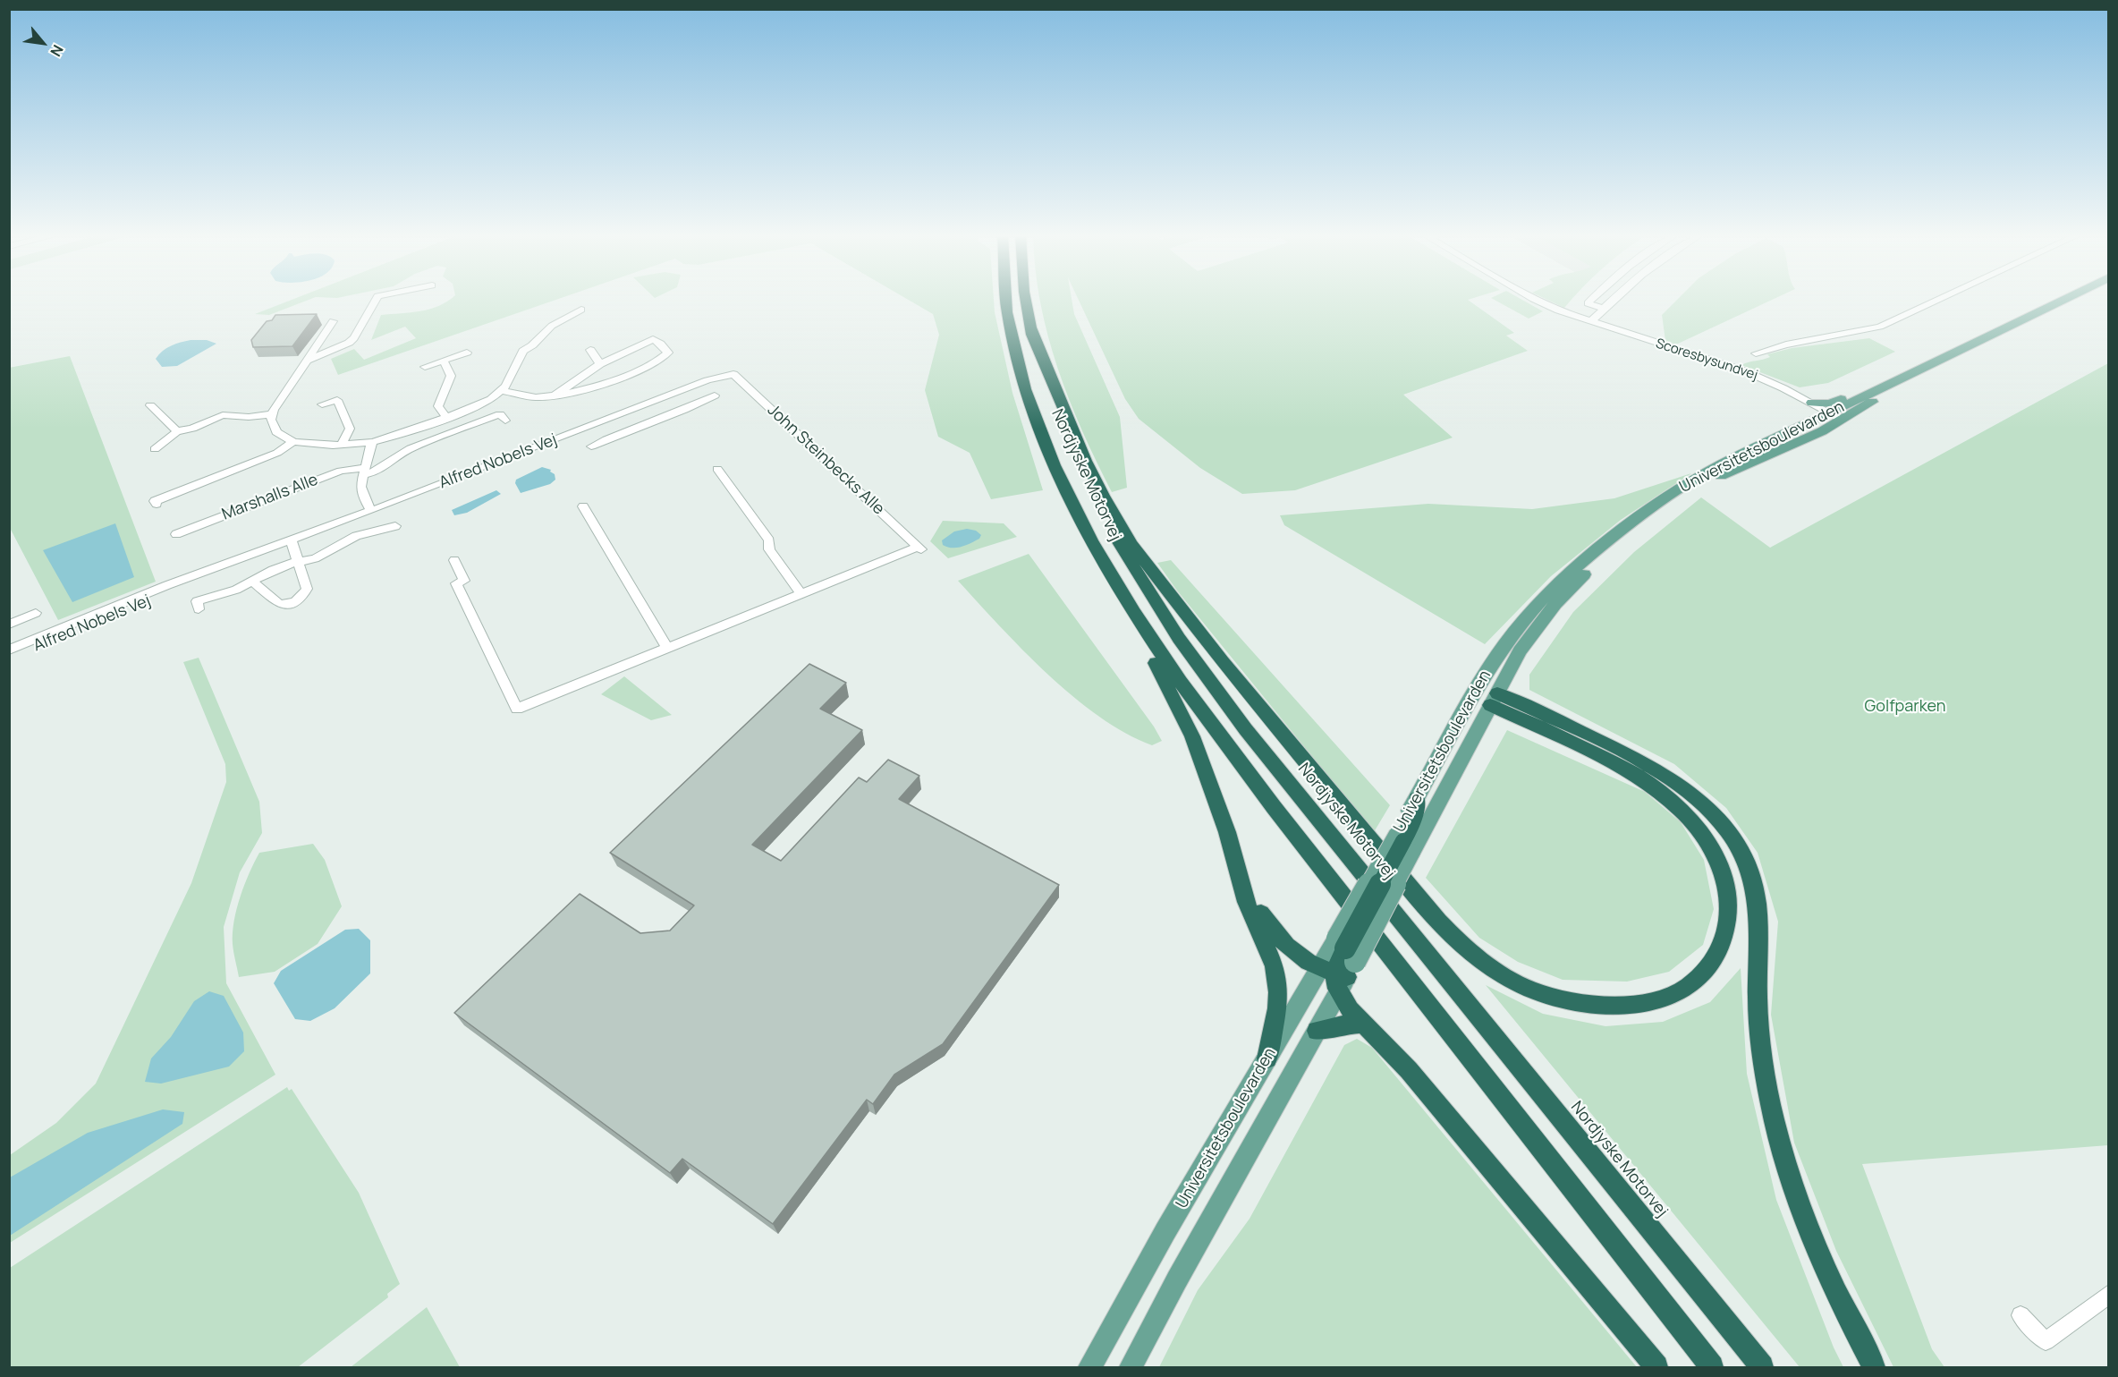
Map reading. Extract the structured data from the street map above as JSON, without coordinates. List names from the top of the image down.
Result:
{
  "streets": {
    "highway": ["Nordjyske Motorvej"],
    "main road": ["Universitetsboulevarden"],
    "street": [
      "Scoresbysundvej",
      "John Steinbecks Alle",
      "Alfred Nobels Vej",
      "Marshalls Alle"
    ]
  },
  "crossings": [
    ["Scoresbysundvej", "Universitetsboulevarden"],
    ["John Steinbecks Alle", "Alfred Nobels Vej"]
  ],
  "parks": ["Golfparken"],
  "north": "bottom right"
}
